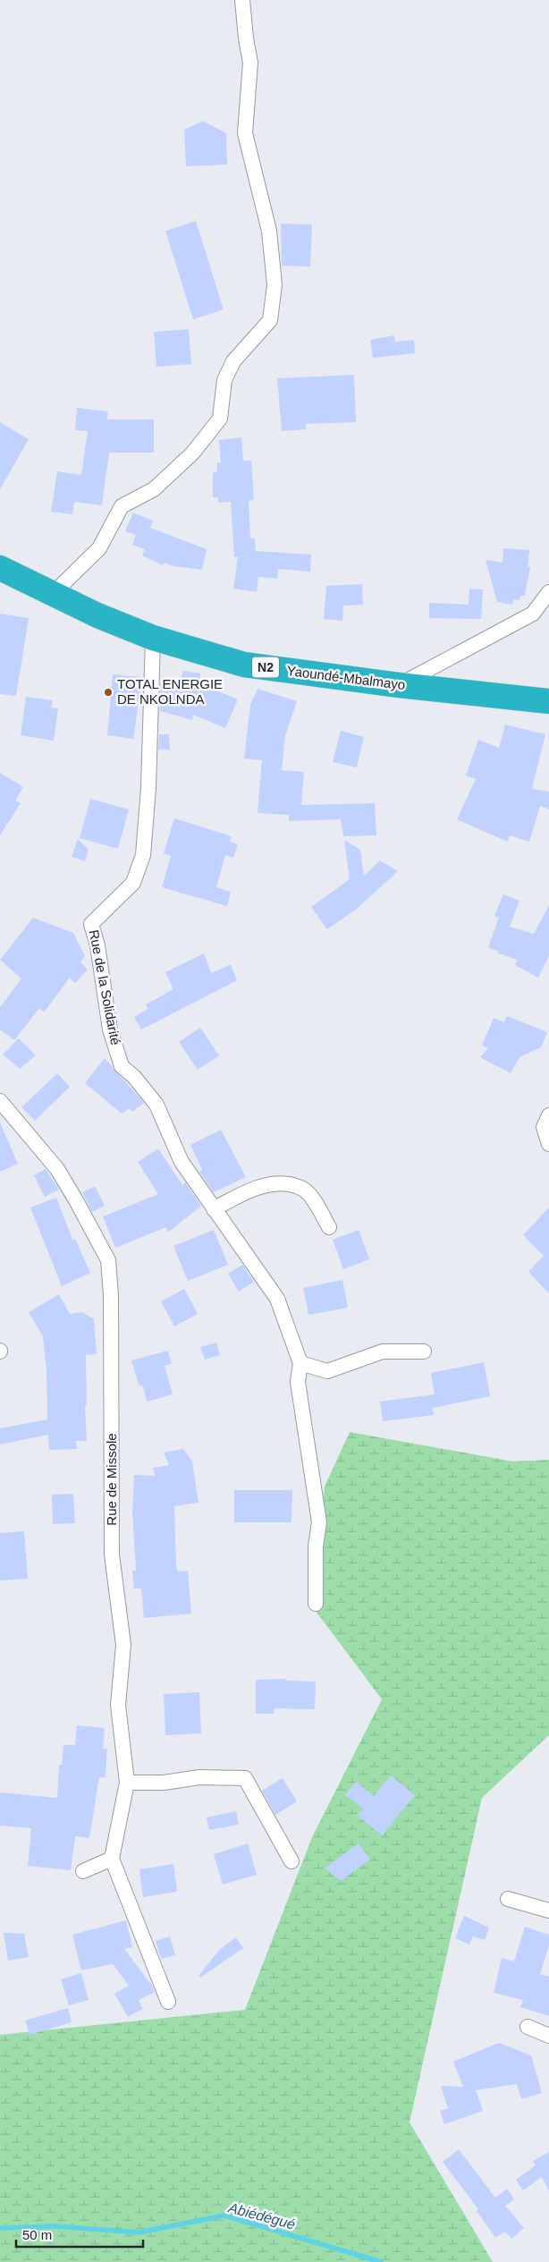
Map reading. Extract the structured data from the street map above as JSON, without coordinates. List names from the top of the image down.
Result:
{
  "streets": {
    "highway": ["N2", "Yaoundé-Mbalmayo"],
    "street": ["Rue de la Solidarité", "Rue de Missole"]
  },
  "crossings": [
    ["Yaoundé-Mbalmayo", "Rue de la Solidarité"]
  ],
  "water": ["Abiédégué"],
  "places": ["TOTAL ENERGIE DE NKOLNDA"],
  "scale_bar": "50 m"
}
